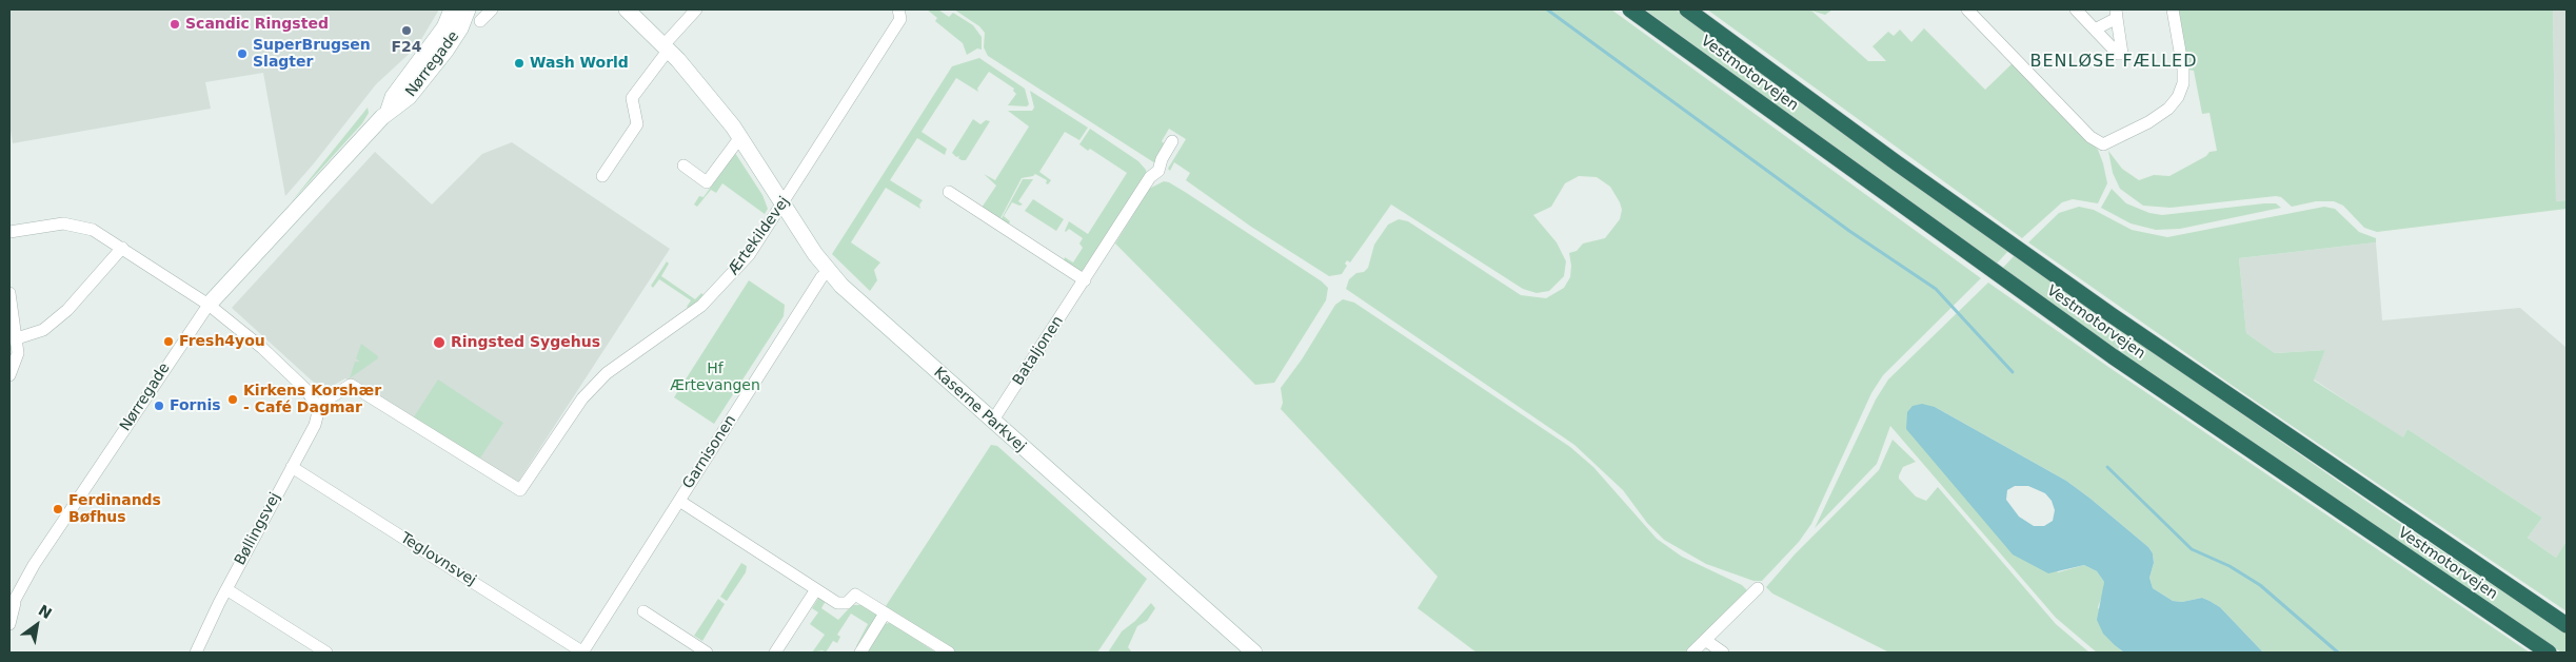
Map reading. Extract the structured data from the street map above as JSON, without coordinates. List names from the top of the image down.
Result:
{
  "streets": {
    "highway": ["Vestmotorvejen"],
    "street": [
      "Nørregade",
      "Ærtekildevej",
      "Bataljonen",
      "Kaserne Parkvej",
      "Garnisonen",
      "Bøllingsvej",
      "Teglovnsvej"
    ]
  },
  "crossings": [
    ["Ærtekildevej", "Kaserne Parkvej"],
    ["Ærtekildevej", "Bøllingsvej"],
    ["Bataljonen", "Kaserne Parkvej"],
    ["Kaserne Parkvej", "Garnisonen"],
    ["Garnisonen", "Teglovnsvej"],
    ["Bøllingsvej", "Teglovnsvej"]
  ],
  "districts": ["BENLØSE FÆLLED"],
  "parks": ["Hf Ærtevangen"],
  "places": [
    "Scandic Ringsted",
    "F24",
    "SuperBrugsen Slagter",
    "Wash World",
    "Fresh4you",
    "Ringsted Sygehus",
    "Kirkens Korshær - Café Dagmar",
    "Fornis",
    "Ferdinands Bøfhus"
  ],
  "north": "top right"
}
